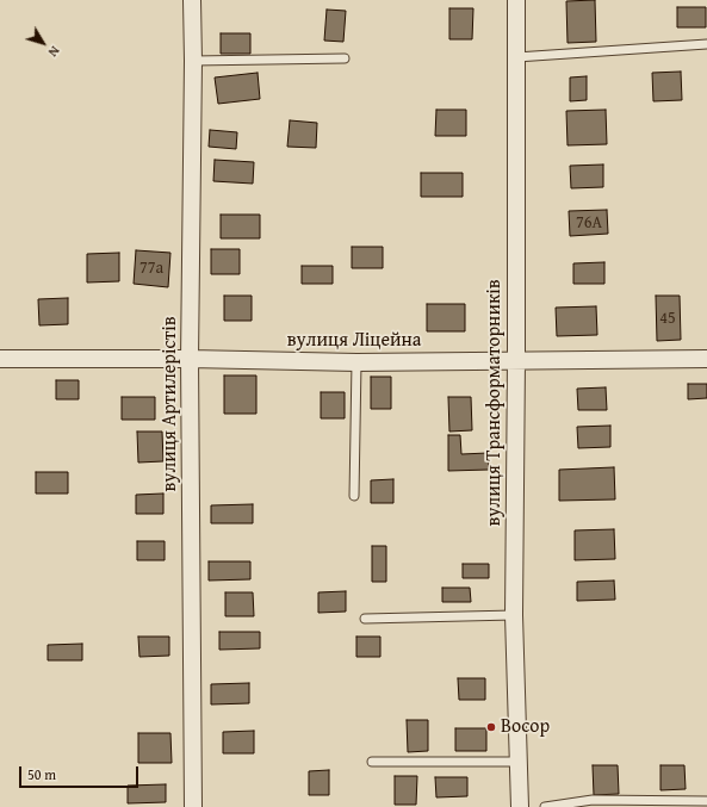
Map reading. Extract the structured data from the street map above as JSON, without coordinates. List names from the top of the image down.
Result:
{
  "streets": {
    "street": ["вулиця Ліцейна", "вулиця Трансформаторників", "вулиця Артилерістів"]
  },
  "crossings": [
    ["вулиця Ліцейна", "вулиця Трансформаторників"],
    ["вулиця Ліцейна", "вулиця Артилерістів"]
  ],
  "places": ["Восор"],
  "house_numbers": ["76А", "77а", "45"],
  "scale_bar": "50 m",
  "north": "bottom right"
}
